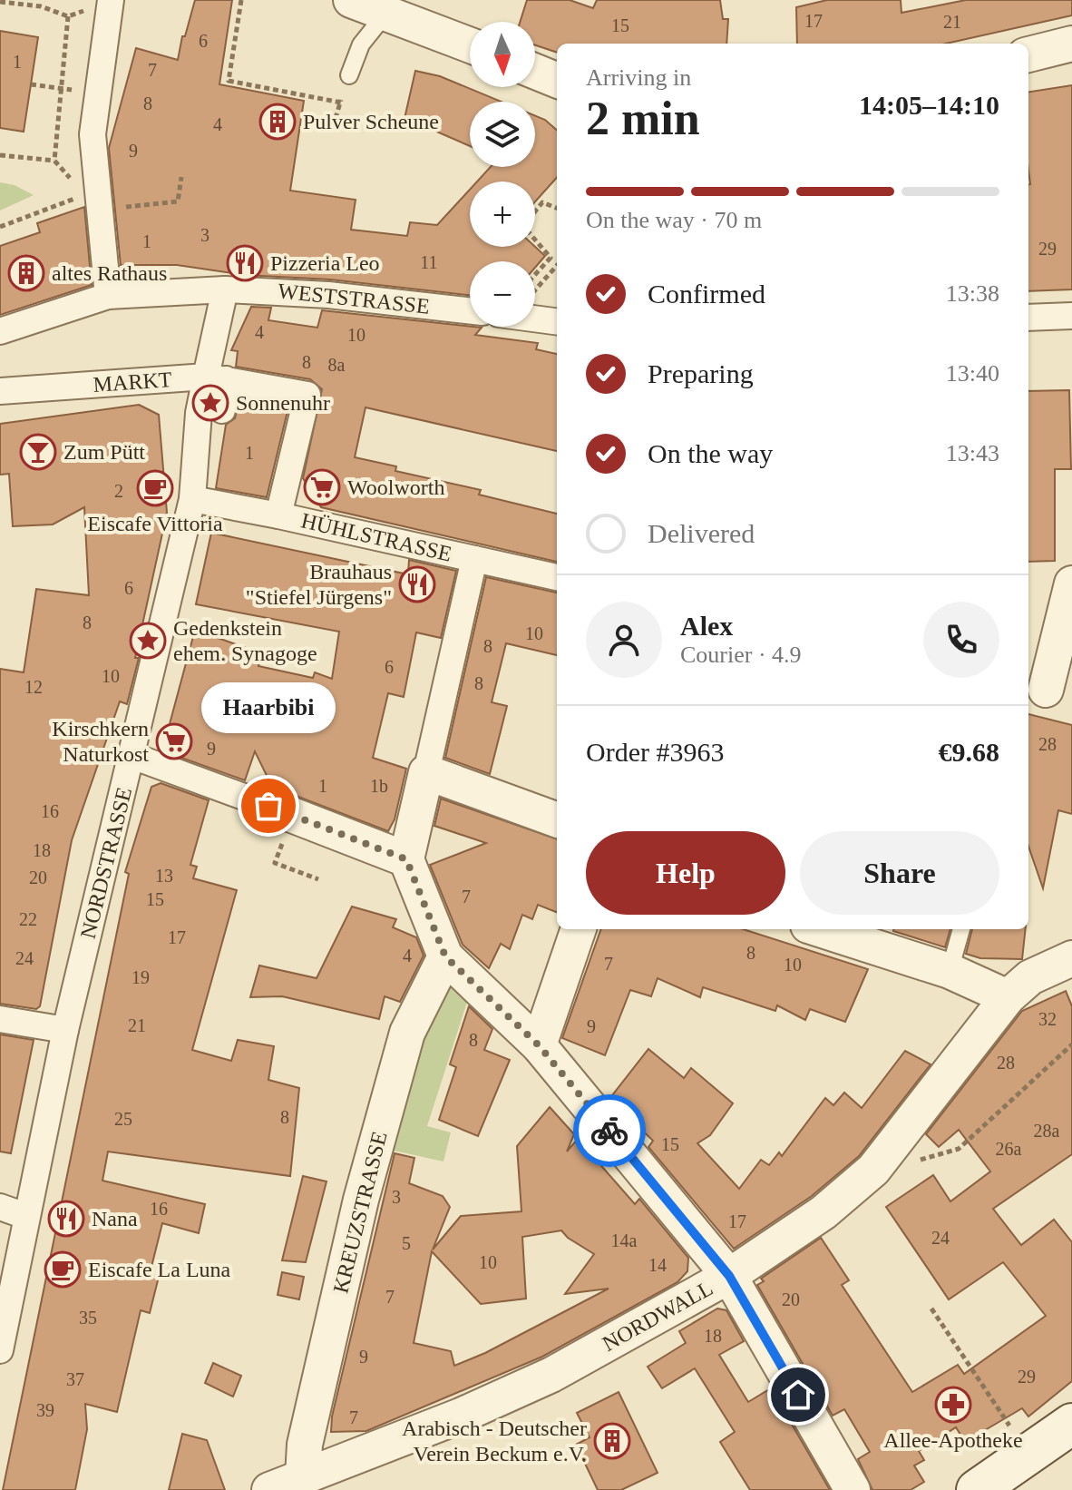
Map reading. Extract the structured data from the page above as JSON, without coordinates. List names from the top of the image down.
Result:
{
  "streets": {
    "street": [
      "WESTSTRASSE",
      "MARKT",
      "HÜHLSTRASSE",
      "NORDSTRASSE",
      "KREUZSTRASSE",
      "NORDWALL"
    ]
  },
  "crossings": [
    ["MARKT", "HÜHLSTRASSE"],
    ["MARKT", "NORDSTRASSE"],
    ["HÜHLSTRASSE", "NORDSTRASSE"],
    ["KREUZSTRASSE", "NORDWALL"]
  ],
  "places": {
    "building": ["Pulver Scheune", "altes Rathaus", "Arabisch - Deutscher Verein Beckum e.V."],
    "restaurant": ["Pizzeria Leo", "Brauhaus \"Stiefel Jürgens\"", "Nana"],
    "place": ["Sonnenuhr", "Gedenkstein ehem. Synagoge"],
    "bar": ["Zum Pütt"],
    "supermarket": ["Woolworth", "Kirschkern Naturkost"],
    "cafe": ["Eiscafe Vittoria", "Eiscafe La Luna"],
    "other": ["Haarbibi"],
    "pharmacy": ["Allee-Apotheke"]
  },
  "house_numbers": [
    "17",
    "21",
    "15",
    "6",
    "1",
    "7",
    "8",
    "4",
    "9",
    "3",
    "1",
    "29",
    "11",
    "4",
    "10",
    "8",
    "8a",
    "1",
    "2",
    "6",
    "8",
    "10",
    "8",
    "6",
    "10",
    "8",
    "12",
    "28",
    "9",
    "1",
    "1b",
    "16",
    "18",
    "13",
    "20",
    "7",
    "15",
    "22",
    "17",
    "8",
    "4",
    "24",
    "7",
    "10",
    "19",
    "32",
    "21",
    "9",
    "8",
    "28",
    "8",
    "25",
    "28a",
    "15",
    "26a",
    "3",
    "16",
    "17",
    "24",
    "14a",
    "5",
    "10",
    "14",
    "7",
    "20",
    "35",
    "18",
    "9",
    "29",
    "37",
    "39",
    "7"
  ],
  "north": "bottom",
  "page": {
    "map_buttons": ["+", "−"],
    "heading": ["2 min", "Arriving in", "14:05–14:10"],
    "panel": [
      "Alex",
      "Courier · 4.9",
      "Order #3963",
      "€9.68"
    ],
    "bar": "On the way · 70 m",
    "list": [
      ["Confirmed", "13:38"],
      ["Preparing", "13:40"],
      ["On the way", "13:43"],
      "Delivered"
    ],
    "bubble": "Haarbibi",
    "buttons": ["Help", "Share"]
  }
}
